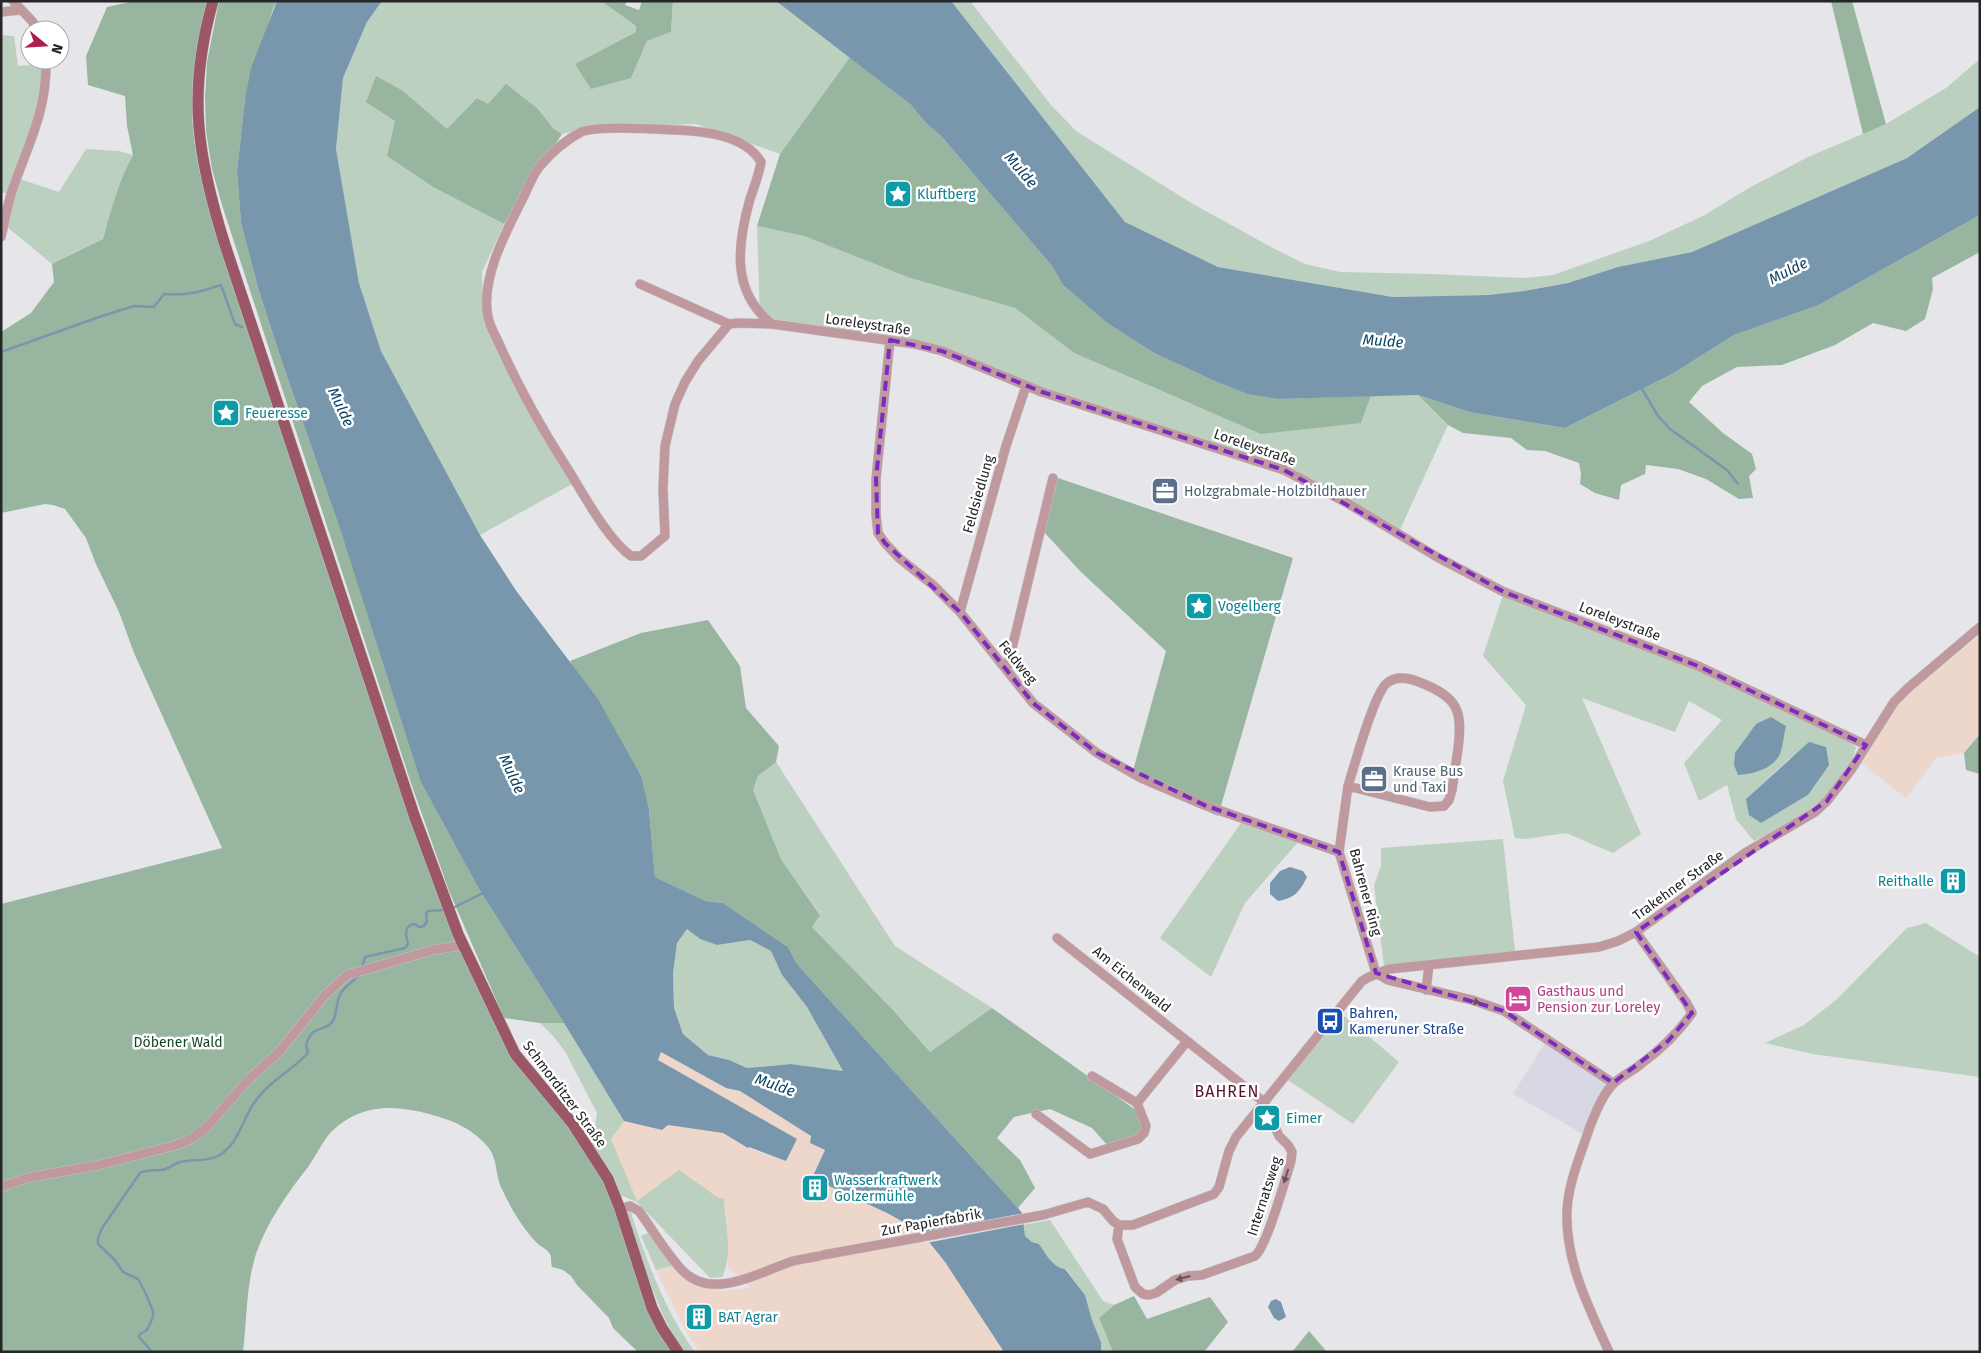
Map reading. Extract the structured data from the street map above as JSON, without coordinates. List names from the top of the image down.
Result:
{
  "streets": {
    "main road": ["Schmorditzer Straße"],
    "street": [
      "Loreleystraße",
      "Feldsiedlung",
      "Feldweg",
      "Trakehner Straße",
      "Bahrener Ring",
      "Am Eichenwald",
      "Internatsweg",
      "Zur Papierfabrik"
    ]
  },
  "crossings": [
    ["Loreleystraße", "Feldsiedlung"],
    ["Loreleystraße", "Feldweg"],
    ["Loreleystraße", "Trakehner Straße"],
    ["Feldsiedlung", "Feldweg"],
    ["Feldweg", "Bahrener Ring"],
    ["Trakehner Straße", "Bahrener Ring"],
    ["Am Eichenwald", "Internatsweg"],
    ["Schmorditzer Straße", "Zur Papierfabrik"],
    ["Internatsweg", "Zur Papierfabrik"]
  ],
  "districts": ["BAHREN"],
  "water": ["Mulde"],
  "parks": ["Döbener Wald"],
  "places": {
    "place": [
      "Kluftberg",
      "Feueresse",
      "Vogelberg",
      "Eimer"
    ],
    "office": ["Holzgrabmale-Holzbildhauer", "Krause Bus und Taxi"],
    "building": ["Reithalle", "Wasserkraftwerk Golzermühle", "BAT Agrar"],
    "hotel": ["Gasthaus und Pension zur Loreley"],
    "bus stop": ["Bahren, Kameruner Straße"]
  },
  "north": "right"
}
